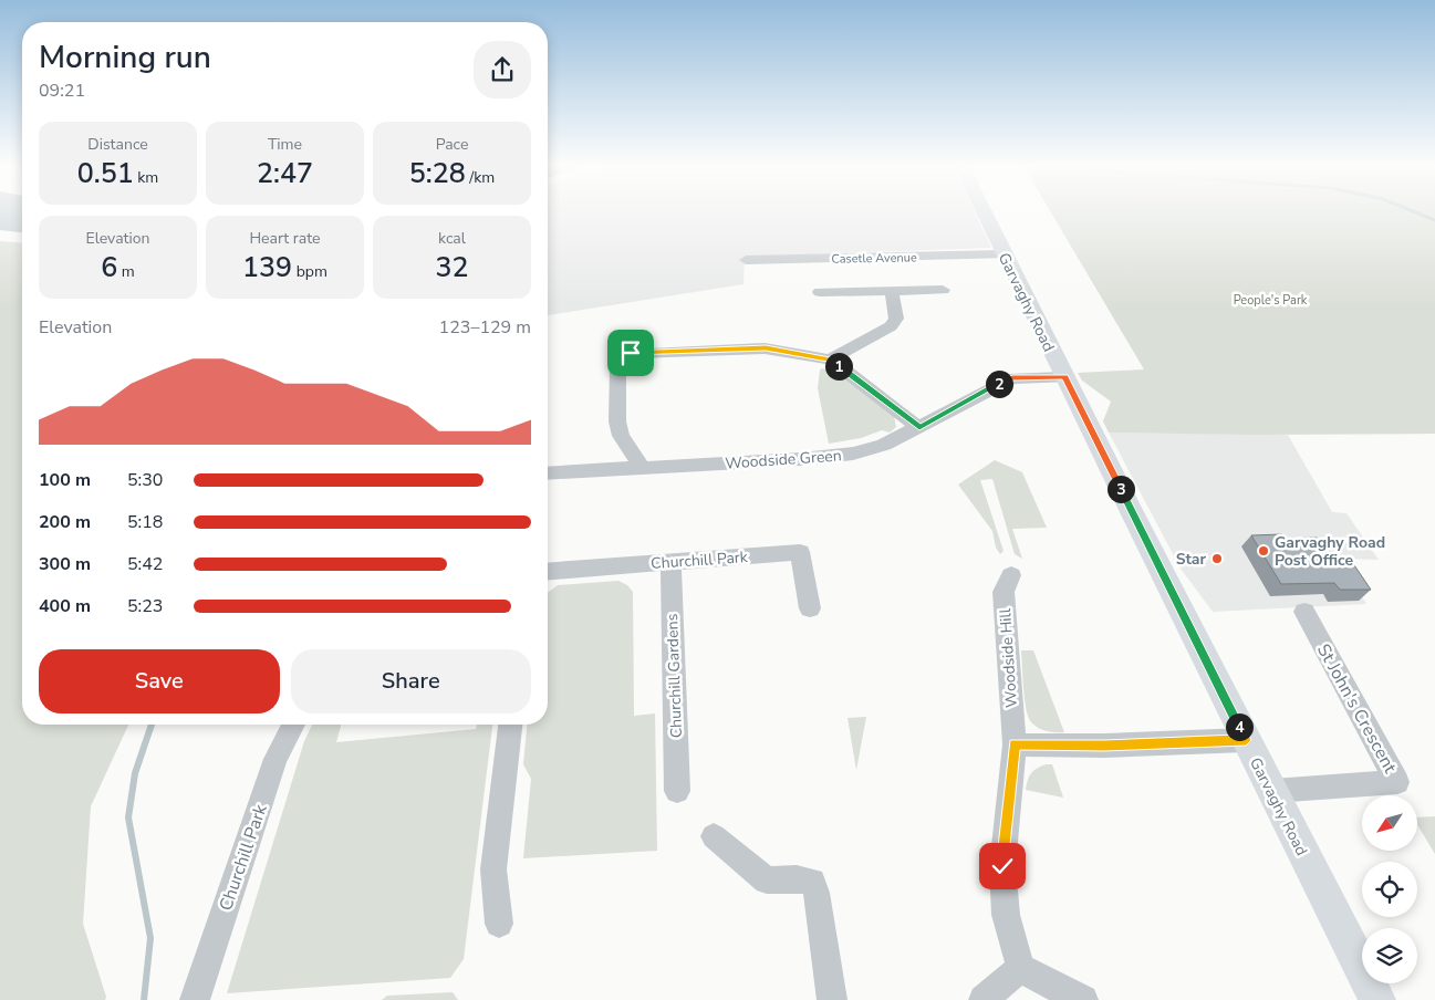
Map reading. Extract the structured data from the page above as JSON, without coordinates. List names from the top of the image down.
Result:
{
  "streets": {
    "main road": ["Garvaghy Road"],
    "street": [
      "Casetle Avenue",
      "Woodside Green",
      "Churchill Park",
      "Woodside Hill",
      "Churchill Gardens",
      "St John's Crescent"
    ]
  },
  "crossings": [
    ["Casetle Avenue", "Garvaghy Road"],
    ["Garvaghy Road", "Woodside Green"],
    ["Garvaghy Road", "St John's Crescent"],
    ["Churchill Park", "Churchill Gardens"]
  ],
  "parks": ["People's Park"],
  "places": ["Garvaghy Road Post Office", "Star"],
  "north": "bottom left",
  "page": {
    "heading": ["Morning run", "09:21"],
    "stats": [
      ["Distance", "0.51 km"],
      ["Time", "2:47"],
      ["Pace", "5:28 /km"],
      ["Elevation", "6 m"],
      ["Heart rate", "139 bpm"],
      ["kcal", "32"]
    ],
    "chart": ["Elevation", "123–129 m"],
    "pins": [
      "1",
      "2",
      "3",
      "4"
    ],
    "list": [
      {
        "name": "100 m",
        "note": "5:30"
      },
      {
        "name": "200 m",
        "note": "5:18"
      },
      {
        "name": "300 m",
        "note": "5:42"
      },
      {
        "name": "400 m",
        "note": "5:23"
      }
    ],
    "buttons": ["Save", "Share"]
  }
}
